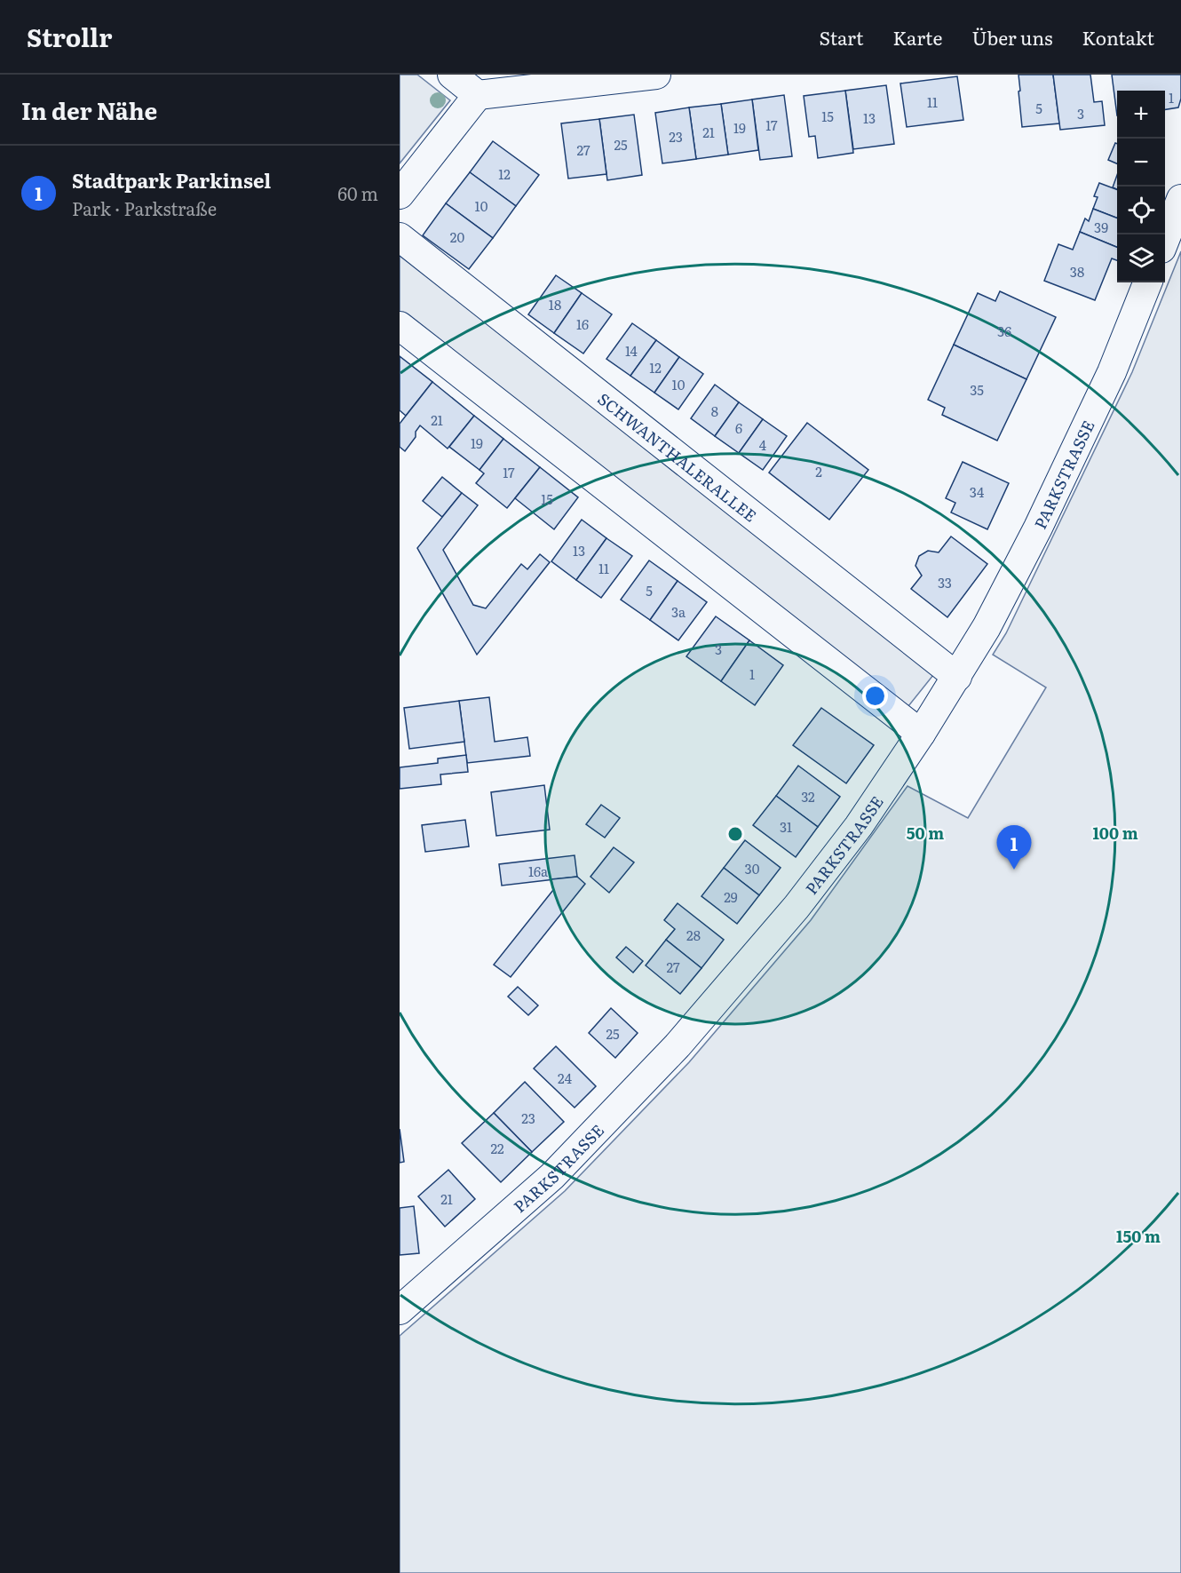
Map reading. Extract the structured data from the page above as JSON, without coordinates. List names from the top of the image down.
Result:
{
  "streets": {
    "street": ["SCHWANTHALERALLEE", "PARKSTRASSE"]
  },
  "crossings": [
    ["SCHWANTHALERALLEE", "PARKSTRASSE"]
  ],
  "house_numbers": [
    "1",
    "11",
    "5",
    "3",
    "15",
    "13",
    "17",
    "19",
    "21",
    "23",
    "25",
    "27",
    "12",
    "10",
    "39",
    "20",
    "38",
    "18",
    "16",
    "36",
    "14",
    "12",
    "10",
    "35",
    "8",
    "21",
    "6",
    "19",
    "4",
    "2",
    "17",
    "34",
    "15",
    "13",
    "11",
    "33",
    "5",
    "3a",
    "3",
    "1",
    "32",
    "31",
    "30",
    "16a",
    "29",
    "28",
    "27",
    "25",
    "24",
    "23",
    "22",
    "21"
  ],
  "page": {
    "header": "Strollr",
    "nav": [
      "Start",
      "Karte",
      "Über uns",
      "Kontakt"
    ],
    "heading": "In der Nähe",
    "map_buttons": ["+", "−"],
    "list": [
      {
        "mark": "1",
        "name": "Stadtpark Parkinsel",
        "note": "Park · Parkstraße",
        "value": "60 m"
      }
    ],
    "pins": "1"
  },
  "rings": ["50 m", "100 m", "150 m"]
}
